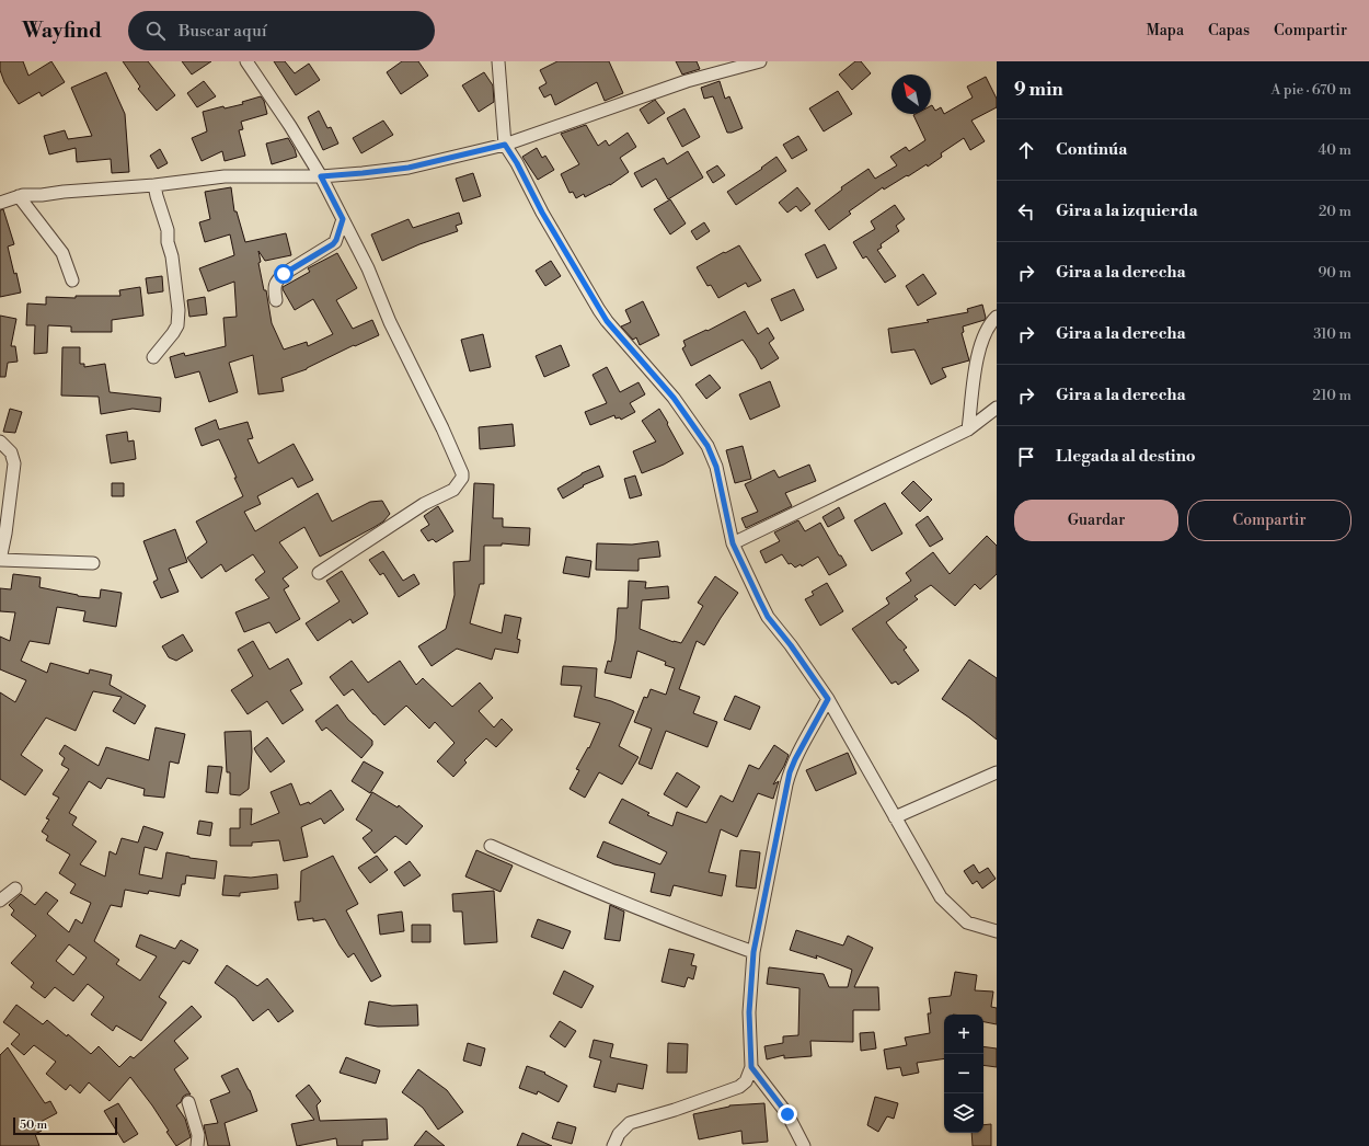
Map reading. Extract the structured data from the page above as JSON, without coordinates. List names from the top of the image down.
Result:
{
  "scale_bar": "50 m",
  "north": "top left",
  "page": {
    "header": "Wayfind",
    "search": "Buscar aquí",
    "nav": ["Mapa", "Capas", "Compartir"],
    "heading": ["9 min", "A pie · 670 m"],
    "list": [
      ["Continúa", "40 m"],
      ["Gira a la izquierda", "20 m"],
      ["Gira a la derecha", "90 m"],
      ["Gira a la derecha", "310 m"],
      ["Gira a la derecha", "210 m"],
      "Llegada al destino"
    ],
    "buttons": ["Guardar", "Compartir"],
    "map_buttons": ["+", "−"],
    "scale": "50 m"
  }
}
